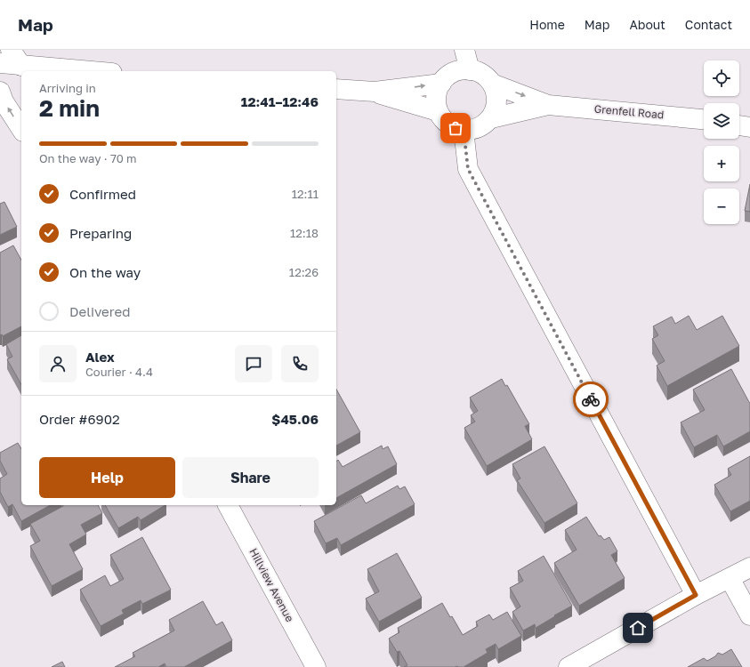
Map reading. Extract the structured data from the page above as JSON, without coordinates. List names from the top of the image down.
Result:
{
  "streets": {
    "street": ["Grenfell Road", "Hillview Avenue"]
  },
  "page": {
    "header": "Map",
    "nav": [
      "Home",
      "Map",
      "About",
      "Contact"
    ],
    "map_buttons": ["+", "−"],
    "heading": ["2 min", "Arriving in", "12:41–12:46"],
    "panel": [
      "Alex",
      "Courier · 4.4",
      "Order #6902",
      "$45.06"
    ],
    "bar": "On the way · 70 m",
    "list": [
      ["Confirmed", "12:11"],
      ["Preparing", "12:18"],
      ["On the way", "12:26"],
      "Delivered"
    ],
    "buttons": ["Help", "Share"]
  }
}
